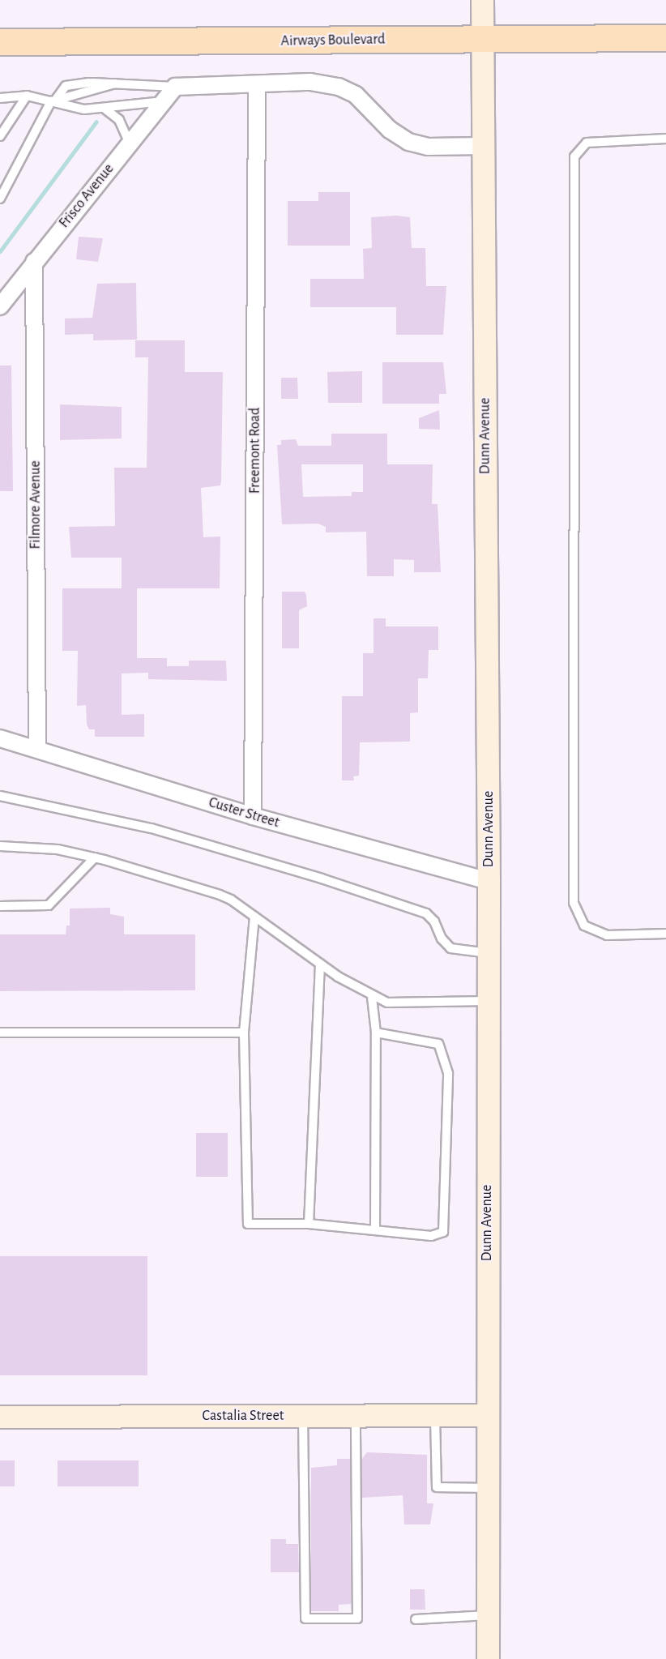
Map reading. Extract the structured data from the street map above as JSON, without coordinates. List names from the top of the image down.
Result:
{
  "streets": {
    "main road": ["Airways Boulevard", "Dunn Avenue", "Castalia Street"],
    "street": [
      "Frisco Avenue",
      "Freemont Road",
      "Filmore Avenue",
      "Custer Street"
    ]
  },
  "crossings": [
    ["Airways Boulevard", "Dunn Avenue"],
    ["Frisco Avenue", "Filmore Avenue"],
    ["Dunn Avenue", "Custer Street"],
    ["Dunn Avenue", "Castalia Street"],
    ["Freemont Road", "Custer Street"],
    ["Filmore Avenue", "Custer Street"]
  ]
}
